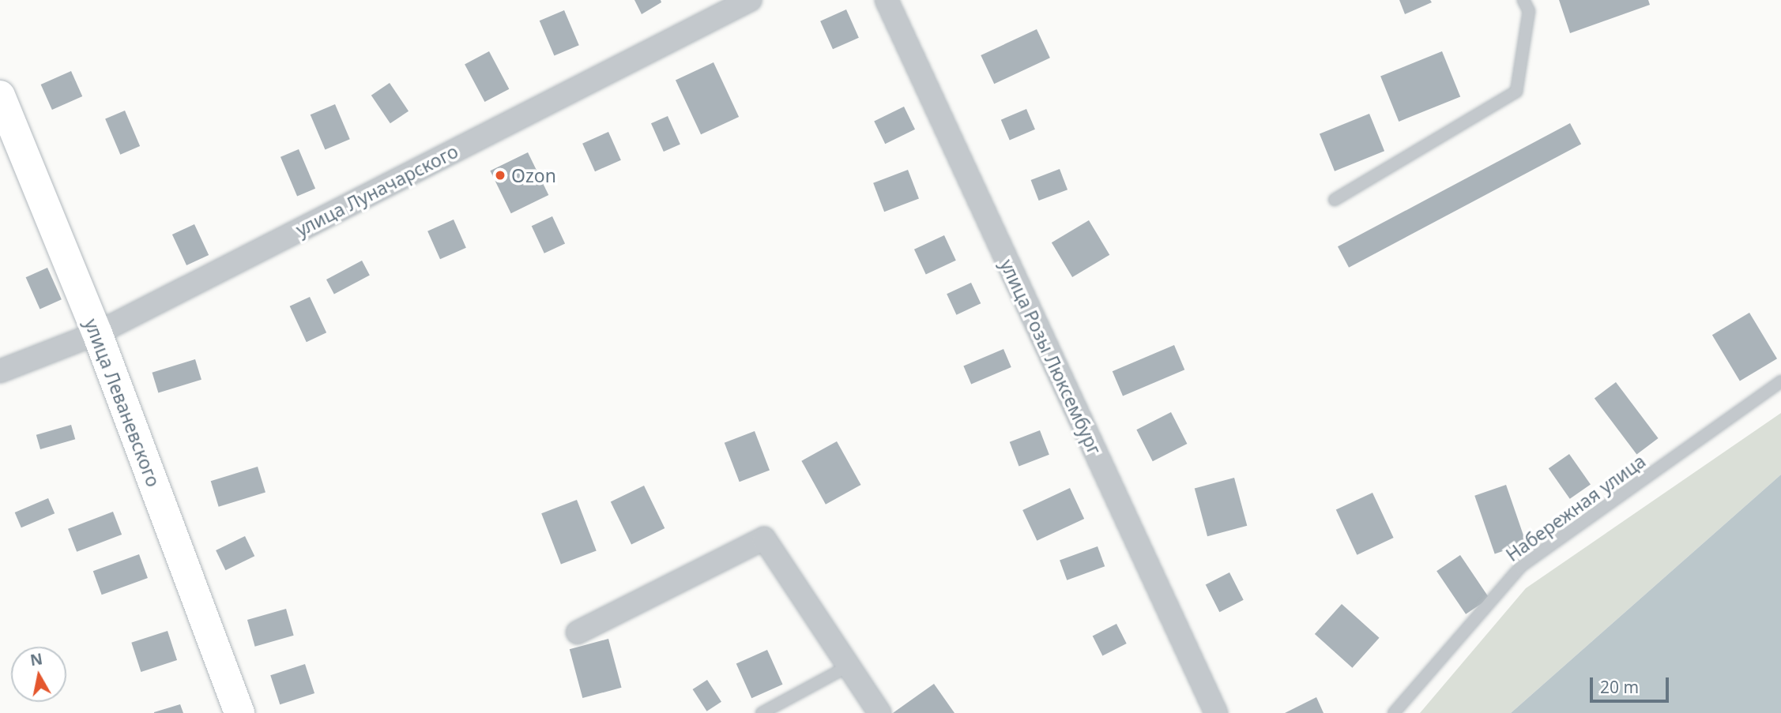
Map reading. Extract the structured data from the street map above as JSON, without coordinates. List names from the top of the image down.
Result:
{
  "streets": {
    "street": ["улица Луначарского", "улица Розы Люксембург", "улица Леваневского"],
    "lane": ["Набережная улица"]
  },
  "crossings": [
    ["улица Луначарского", "улица Леваневского"]
  ],
  "places": ["Ozon"],
  "scale_bar": "20 m",
  "north": "top"
}
